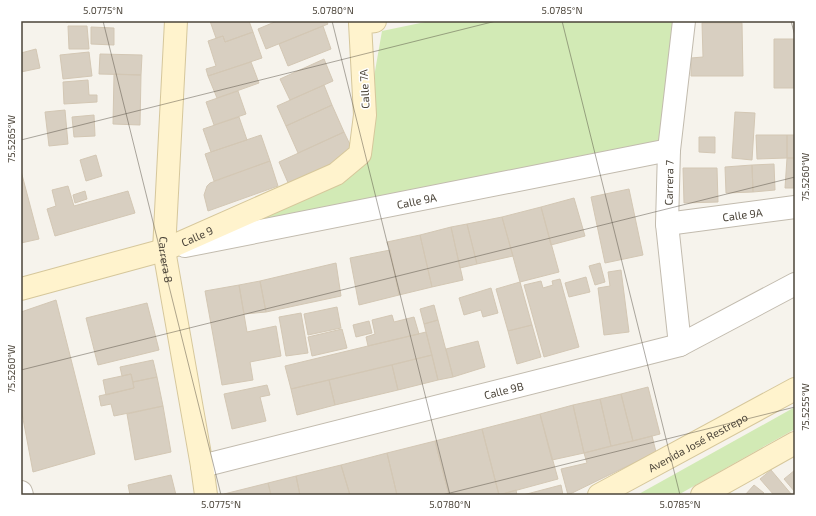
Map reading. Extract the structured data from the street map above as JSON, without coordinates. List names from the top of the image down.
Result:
{
  "streets": {
    "street": [
      "Calle 7A",
      "Carrera 7",
      "Calle 9A",
      "Calle 9",
      "Carrera 8",
      "Calle 9B",
      "Avenida José Restrepo"
    ]
  },
  "crossings": [
    ["Calle 7A", "Calle 9"],
    ["Carrera 7", "Calle 9A"],
    ["Carrera 7", "Calle 9B"],
    ["Calle 9A", "Calle 9"],
    ["Calle 9A", "Carrera 8"],
    ["Calle 9", "Carrera 8"],
    ["Carrera 8", "Calle 9B"]
  ],
  "coordinates": [
    "5.0775°N",
    "5.0780°N",
    "5.0785°N",
    "75.5265°W",
    "75.5260°W",
    "75.5255°W"
  ]
}
